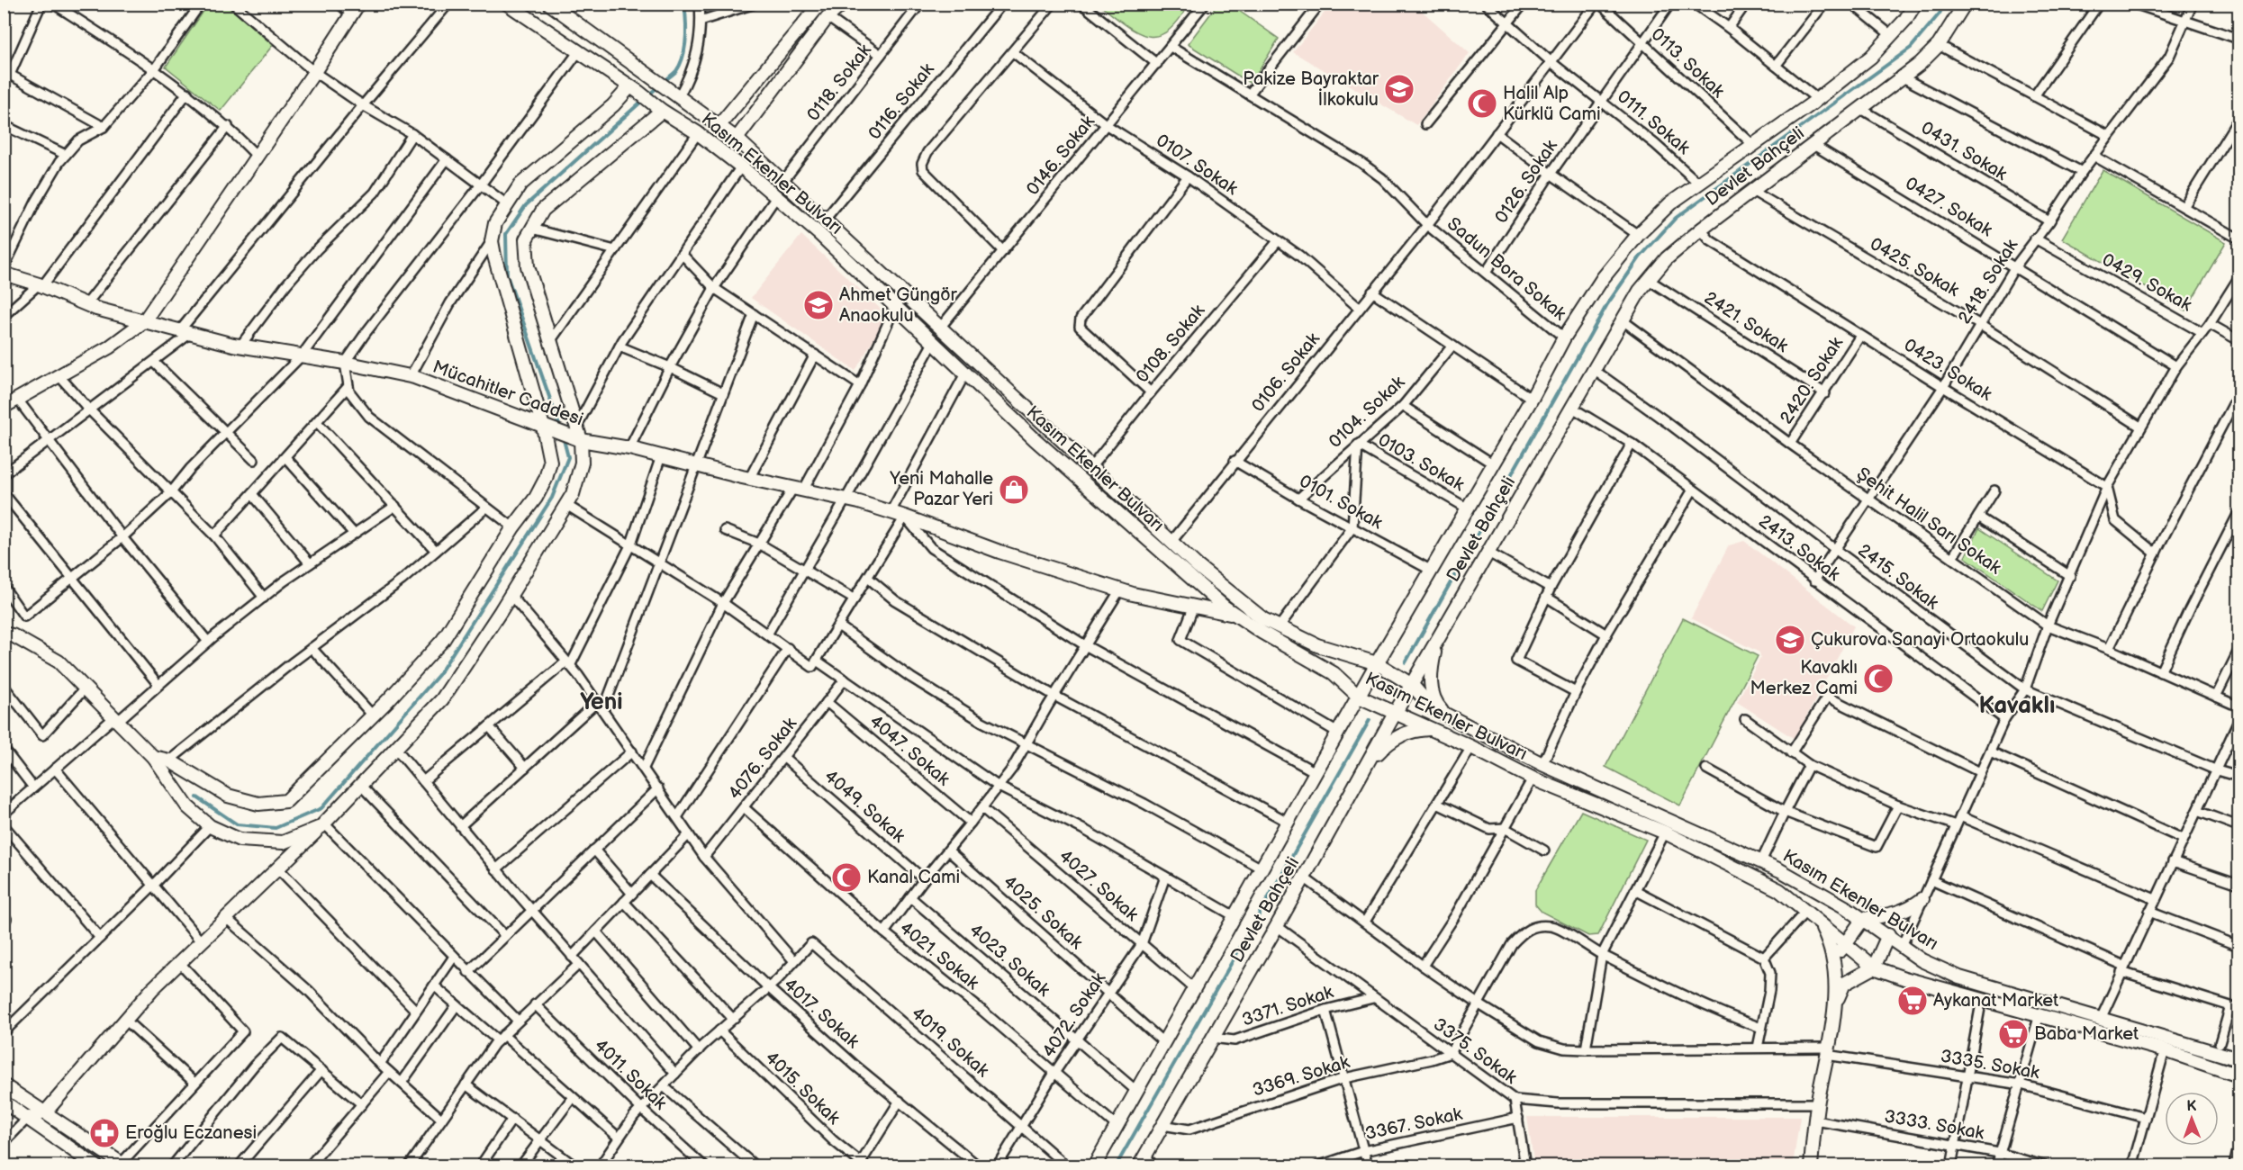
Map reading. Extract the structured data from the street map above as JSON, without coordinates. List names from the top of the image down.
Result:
{
  "streets": {
    "street": [
      "0113. Sokak",
      "0118. Sokak",
      "0116. Sokak",
      "0111. Sokak",
      "0431. Sokak",
      "0146. Sokak",
      "0107. Sokak",
      "Devlet Bahçeli",
      "Kasım Ekenler Bulvarı",
      "0126. Sokak",
      "0427. Sokak",
      "0425. Sokak",
      "Sadun Bora Sokak",
      "2418. Sokak",
      "0429. Sokak",
      "2421. Sokak",
      "0108. Sokak",
      "0423. Sokak",
      "0106. Sokak",
      "2420. Sokak",
      "Mücahitler Caddesi",
      "0104. Sokak",
      "0103. Sokak",
      "0101. Sokak",
      "Şehit Halil Sarı Sokak",
      "2413. Sokak",
      "2415. Sokak",
      "4047. Sokak",
      "4076. Sokak",
      "4049. Sokak",
      "4027. Sokak",
      "4025. Sokak",
      "4021. Sokak",
      "4023. Sokak",
      "3371. Sokak",
      "4017. Sokak",
      "4072. Sokak",
      "4019. Sokak",
      "3375. Sokak",
      "3335. Sokak",
      "4011. Sokak",
      "3369. Sokak",
      "4015. Sokak",
      "3367. Sokak",
      "3333. Sokak"
    ]
  },
  "crossings": [
    ["0113. Sokak", "Devlet Bahçeli"],
    ["0113. Sokak", "0126. Sokak"],
    ["0118. Sokak", "Kasım Ekenler Bulvarı"],
    ["0116. Sokak", "Kasım Ekenler Bulvarı"],
    ["0111. Sokak", "Devlet Bahçeli"],
    ["0111. Sokak", "0126. Sokak"],
    ["0111. Sokak", "0106. Sokak"],
    ["0431. Sokak", "Devlet Bahçeli"],
    ["0431. Sokak", "2418. Sokak"],
    ["0146. Sokak", "0107. Sokak"],
    ["0146. Sokak", "Kasım Ekenler Bulvarı"],
    ["0146. Sokak", "Sadun Bora Sokak"],
    ["0107. Sokak", "0108. Sokak"],
    ["0107. Sokak", "0106. Sokak"],
    ["Devlet Bahçeli", "Kasım Ekenler Bulvarı"],
    ["Devlet Bahçeli", "0427. Sokak"],
    ["Devlet Bahçeli", "0425. Sokak"],
    ["Devlet Bahçeli", "Sadun Bora Sokak"],
    ["Devlet Bahçeli", "2421. Sokak"],
    ["Devlet Bahçeli", "0423. Sokak"],
    ["Devlet Bahçeli", "0103. Sokak"],
    ["Devlet Bahçeli", "0101. Sokak"],
    ["Devlet Bahçeli", "Şehit Halil Sarı Sokak"],
    ["Devlet Bahçeli", "2413. Sokak"],
    ["Devlet Bahçeli", "2415. Sokak"],
    ["Devlet Bahçeli", "4027. Sokak"],
    ["Devlet Bahçeli", "4025. Sokak"],
    ["Devlet Bahçeli", "4021. Sokak"],
    ["Devlet Bahçeli", "4023. Sokak"],
    ["Devlet Bahçeli", "3371. Sokak"],
    ["Devlet Bahçeli", "3375. Sokak"],
    ["Devlet Bahçeli", "3335. Sokak"],
    ["Devlet Bahçeli", "3369. Sokak"],
    ["Kasım Ekenler Bulvarı", "0108. Sokak"],
    ["Kasım Ekenler Bulvarı", "0106. Sokak"],
    ["Kasım Ekenler Bulvarı", "Mücahitler Caddesi"],
    ["0126. Sokak", "Sadun Bora Sokak"],
    ["0427. Sokak", "2418. Sokak"],
    ["0425. Sokak", "2418. Sokak"],
    ["Sadun Bora Sokak", "0106. Sokak"],
    ["2418. Sokak", "0429. Sokak"],
    ["2418. Sokak", "0423. Sokak"],
    ["2418. Sokak", "Şehit Halil Sarı Sokak"],
    ["2418. Sokak", "2413. Sokak"],
    ["2418. Sokak", "2415. Sokak"],
    ["2421. Sokak", "2420. Sokak"],
    ["0423. Sokak", "2420. Sokak"],
    ["0106. Sokak", "0101. Sokak"],
    ["2420. Sokak", "Şehit Halil Sarı Sokak"],
    ["0104. Sokak", "0103. Sokak"],
    ["0104. Sokak", "0101. Sokak"],
    ["4047. Sokak", "4076. Sokak"],
    ["4076. Sokak", "4049. Sokak"],
    ["4076. Sokak", "4021. Sokak"],
    ["4027. Sokak", "4072. Sokak"],
    ["4025. Sokak", "4072. Sokak"],
    ["4021. Sokak", "4072. Sokak"],
    ["4023. Sokak", "4072. Sokak"],
    ["3371. Sokak", "3375. Sokak"],
    ["4072. Sokak", "4019. Sokak"],
    ["3375. Sokak", "3369. Sokak"]
  ],
  "districts": ["Yeni", "Kavaklı"],
  "places": {
    "school or university": ["Pakize Bayraktar İlkokulu", "Ahmet Güngör Anaokulu", "Çukurova Sanayi Ortaokulu"],
    "mosque": ["Halil Alp Kürklü Cami", "Kavaklı Merkez Cami", "Kanal Cami"],
    "shop": ["Yeni Mahalle Pazar Yeri"],
    "supermarket": ["Aykanat Market", "Baba Market"],
    "pharmacy": ["Eroğlu Eczanesi"]
  },
  "north": "top"
}
